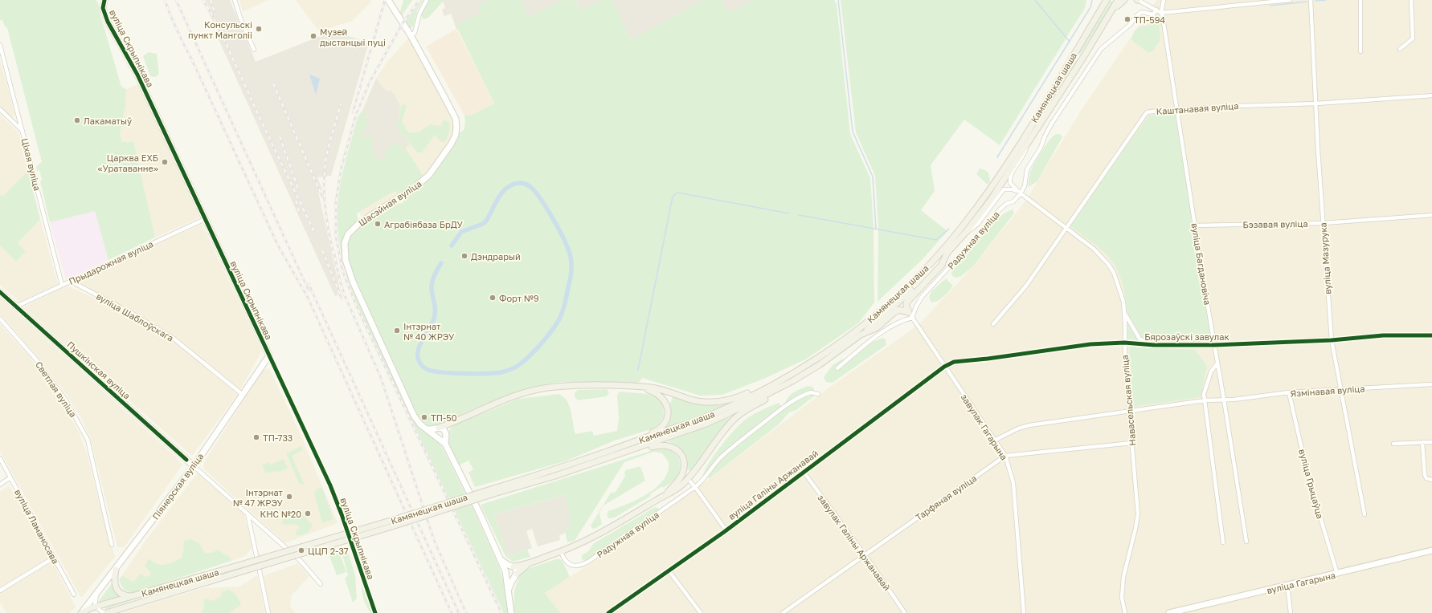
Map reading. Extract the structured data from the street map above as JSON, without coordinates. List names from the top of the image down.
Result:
{
  "streets": {
    "main road": [
      "вуліца Скрыпнікава",
      "Камянецкая шаша",
      "Шасэйная вуліца",
      "Пушкінская вуліца",
      "Піянерская вуліца",
      "вуліца Гагарына"
    ],
    "street": [
      "Каштанавая вуліца",
      "Ціхая вуліца",
      "Бэзавая вуліца",
      "Радужная вуліца",
      "вуліца Мазурука",
      "Прыдарожная вуліца",
      "вуліца Багдановіча",
      "вуліца Шаблоўскага",
      "Бярозаўскі завулак",
      "Светлая вуліца",
      "Язмінавая вуліца",
      "Навасельская вуліца",
      "завулак Гагарына",
      "вуліца Грыцаўца",
      "вуліца Галіны Аржанавай",
      "Тарфяная вуліца",
      "вуліца Ламаносава",
      "завулак Галіны Аржанавай"
    ]
  },
  "crossings": [
    ["вуліца Скрыпнікава", "Прыдарожная вуліца"],
    ["вуліца Скрыпнікава", "Піянерская вуліца"],
    ["Камянецкая шаша", "Радужная вуліца"],
    ["Камянецкая шаша", "завулак Гагарына"],
    ["Камянецкая шаша", "Піянерская вуліца"],
    ["Каштанавая вуліца", "вуліца Мазурука"],
    ["Каштанавая вуліца", "вуліца Багдановіча"],
    ["Каштанавая вуліца", "Навасельская вуліца"],
    ["Ціхая вуліца", "Прыдарожная вуліца"],
    ["Бэзавая вуліца", "вуліца Мазурука"],
    ["Бэзавая вуліца", "вуліца Багдановіча"],
    ["Радужная вуліца", "Навасельская вуліца"],
    ["Радужная вуліца", "завулак Гагарына"],
    ["вуліца Мазурука", "Бярозаўскі завулак"],
    ["вуліца Мазурука", "Язмінавая вуліца"],
    ["Прыдарожная вуліца", "вуліца Шаблоўскага"],
    ["Прыдарожная вуліца", "Пушкінская вуліца"],
    ["вуліца Багдановіча", "Бярозаўскі завулак"],
    ["вуліца Багдановіча", "Язмінавая вуліца"],
    ["вуліца Шаблоўскага", "Піянерская вуліца"],
    ["Бярозаўскі завулак", "Навасельская вуліца"],
    ["Бярозаўскі завулак", "завулак Гагарына"],
    ["Бярозаўскі завулак", "вуліца Галіны Аржанавай"],
    ["Пушкінская вуліца", "Піянерская вуліца"],
    ["Язмінавая вуліца", "вуліца Грыцаўца"],
    ["Навасельская вуліца", "Тарфяная вуліца"],
    ["завулак Гагарына", "вуліца Галіны Аржанавай"],
    ["завулак Гагарына", "Тарфяная вуліца"],
    ["вуліца Грыцаўца", "вуліца Гагарына"],
    ["вуліца Галіны Аржанавай", "завулак Галіны Аржанавай"],
    ["Тарфяная вуліца", "завулак Галіны Аржанавай"]
  ],
  "places": [
    "ТП-594",
    "Консульскі пункт Манголіі",
    "Музей дыстанцыі пуці",
    "Лакаматыў",
    "Царква ЕХБ «Уратаванне»",
    "Аграбіябаза БрДУ",
    "Дэндрарый",
    "Форт №9",
    "Інтэрнат № 40 ЖРЭУ",
    "ТП-50",
    "ТП-733",
    "Інтэрнат № 47 ЖРЭУ",
    "КНС №20",
    "ЦЦП 2-37"
  ]
}
